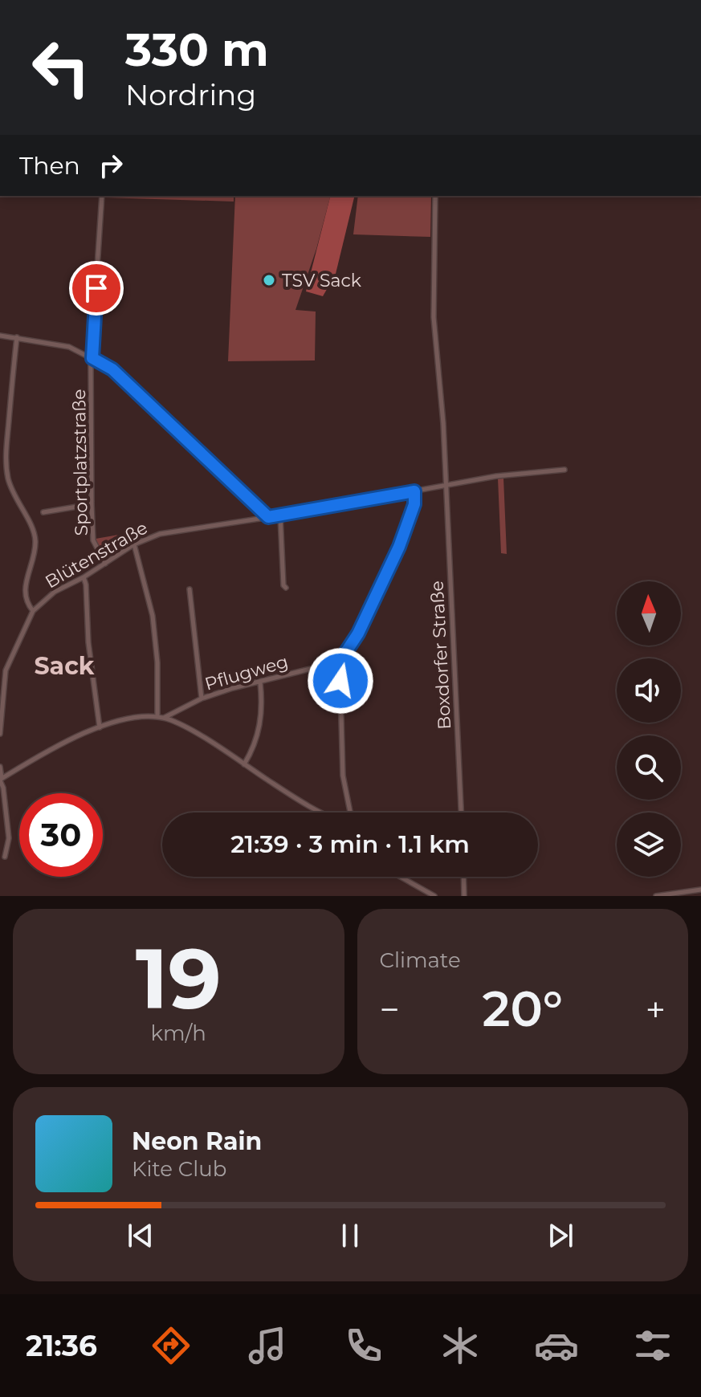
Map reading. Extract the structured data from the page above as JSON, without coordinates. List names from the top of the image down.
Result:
{
  "streets": {
    "street": [
      "Sportplatzstraße",
      "Blütenstraße",
      "Boxdorfer Straße",
      "Pflugweg"
    ]
  },
  "crossings": [
    ["Sportplatzstraße", "Blütenstraße"],
    ["Blütenstraße", "Boxdorfer Straße"]
  ],
  "districts": ["Sack"],
  "places": ["TSV Sack"],
  "north": "top",
  "page": {
    "turn": ["330 m", "Nordring"],
    "then": "Then",
    "limit": "30",
    "trip": "21:39 · 3 min · 1.1 km",
    "tile": [
      ["19", "km/h"],
      "Climate"
    ],
    "heat": ["−", "20°", "+"],
    "song": ["Neon Rain", "Kite Club"],
    "tabs": "21:36"
  }
}
